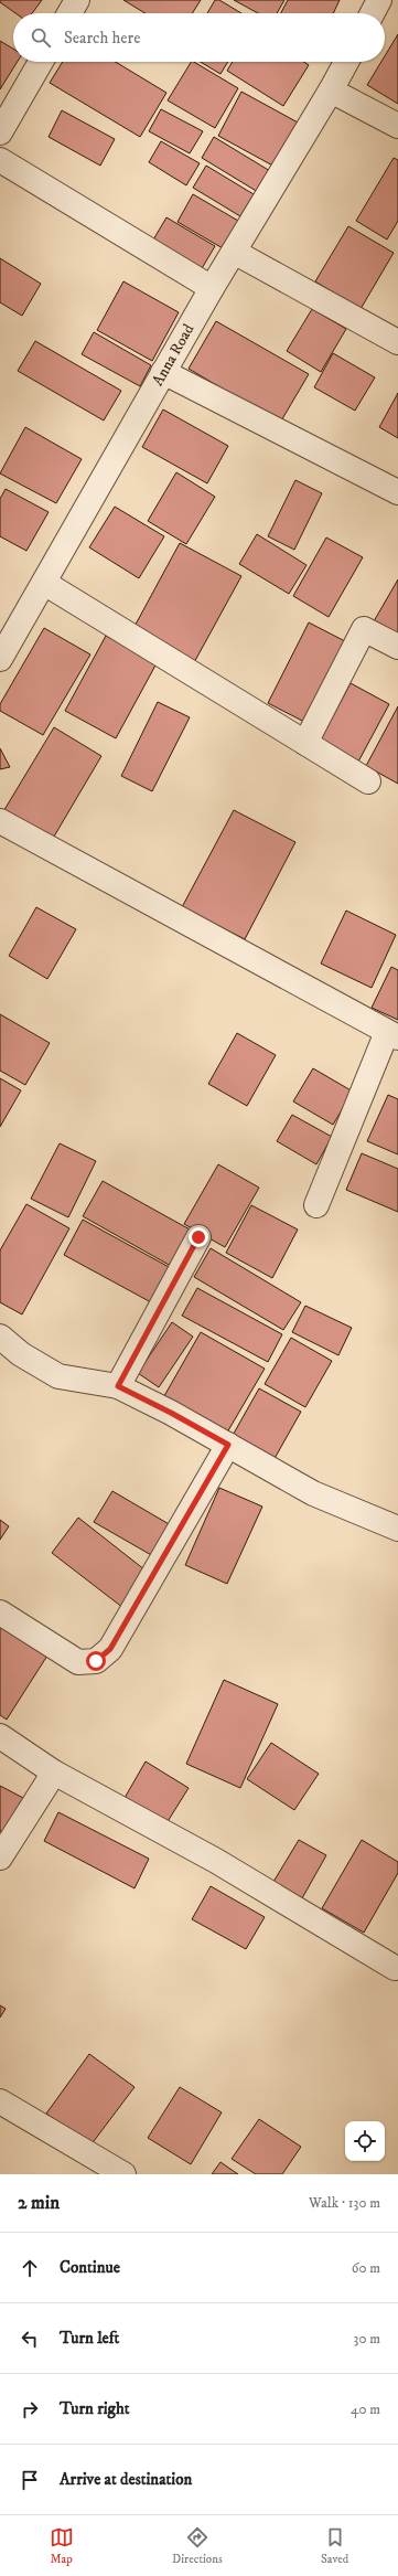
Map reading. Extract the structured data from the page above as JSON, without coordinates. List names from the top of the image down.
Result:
{
  "streets": {
    "street": ["Anna Road"]
  },
  "page": {
    "search": "Search here",
    "heading": ["2 min", "Walk · 130 m"],
    "list": [
      ["Continue", "60 m"],
      ["Turn left", "30 m"],
      ["Turn right", "40 m"],
      "Arrive at destination"
    ],
    "nav": ["Map", "Directions", "Saved"]
  }
}
